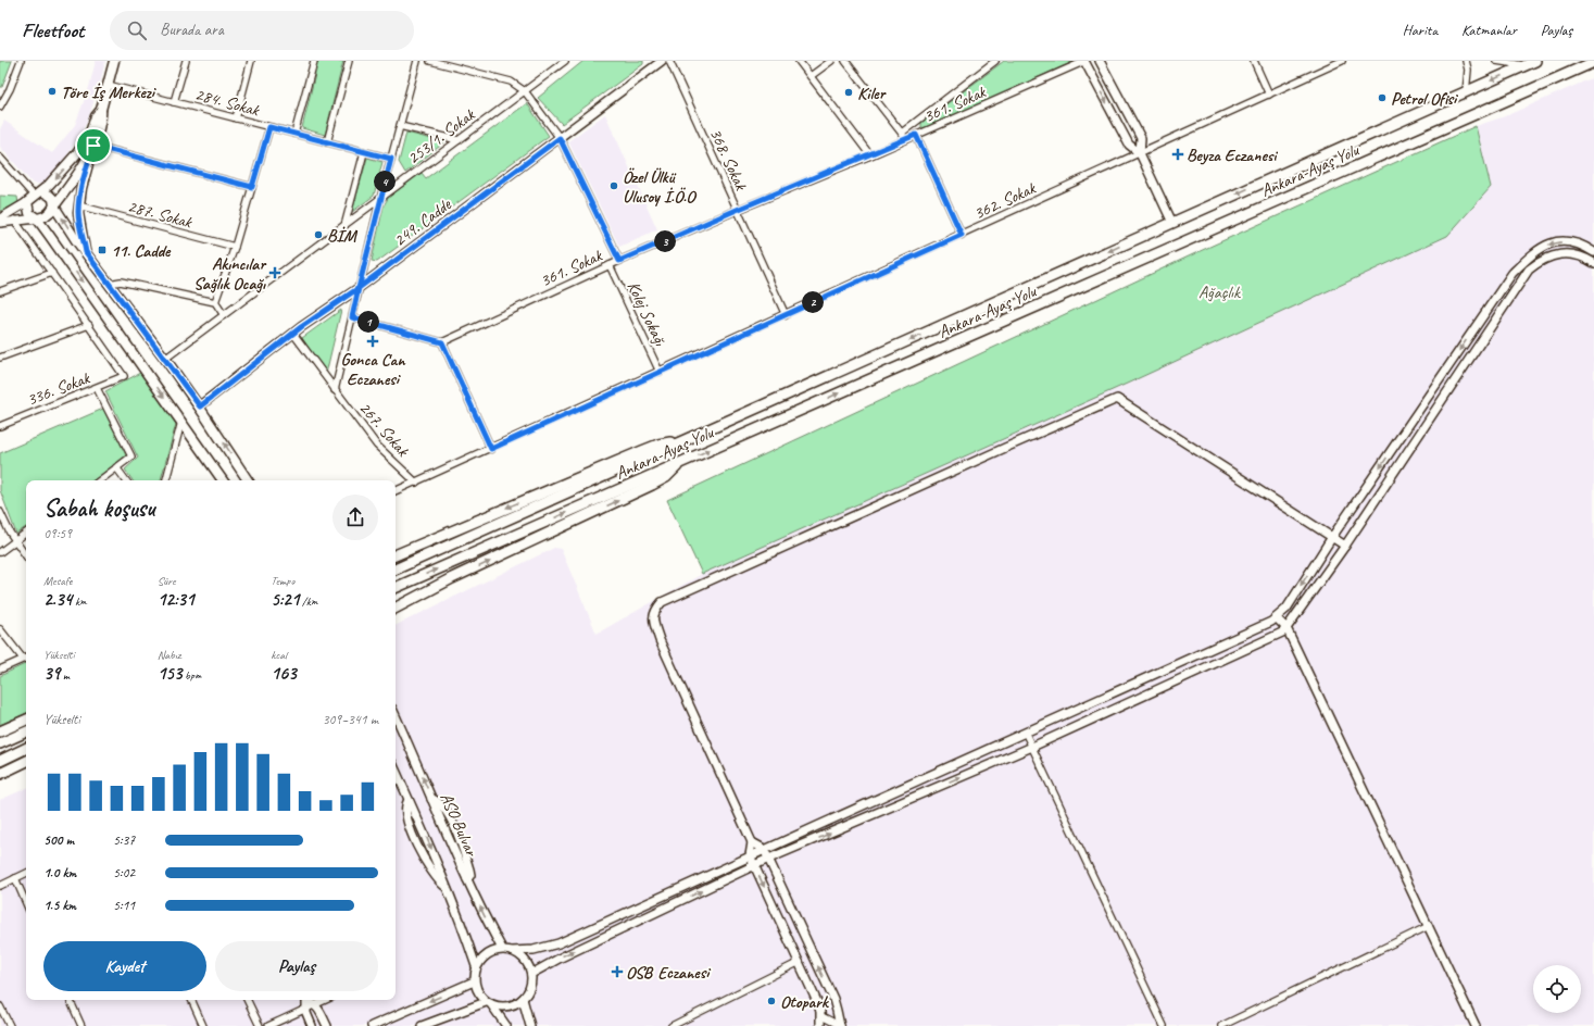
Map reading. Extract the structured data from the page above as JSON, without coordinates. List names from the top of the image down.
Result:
{
  "streets": {
    "highway": ["Ankara-Ayaş Yolu"],
    "street": [
      "284. Sokak",
      "361. Sokak",
      "253/1. Sokak",
      "368. Sokak",
      "362. Sokak",
      "287. Sokak",
      "249. Cadde",
      "Kolej Sokağı",
      "336. Sokak",
      "267. Sokak",
      "ASO Bulvar"
    ]
  },
  "crossings": [
    ["361. Sokak", "368. Sokak"],
    ["361. Sokak", "Kolej Sokağı"],
    ["253/1. Sokak", "Kolej Sokağı"],
    ["368. Sokak", "362. Sokak"],
    ["362. Sokak", "Kolej Sokağı"],
    ["362. Sokak", "267. Sokak"],
    ["249. Cadde", "Kolej Sokağı"],
    ["249. Cadde", "267. Sokak"]
  ],
  "parks": ["Ağaçlık"],
  "places": {
    "other": [
      "Töre İş Merkezi",
      "Kiler",
      "Petrol Ofisi",
      "Özel Ülkü Ulusoy İ.Ö.O",
      "BİM",
      "Otopark"
    ],
    "health": [
      "Beyza Eczanesi",
      "Akıncılar Sağlık Ocağı",
      "Gonca Can Eczanesi",
      "OSB Eczanesi"
    ],
    "transit": ["11. Cadde"]
  },
  "page": {
    "header": "Fleetfoot",
    "search": "Burada ara",
    "nav": ["Harita", "Katmanlar", "Paylaş"],
    "pins": [
      "4",
      "3",
      "2",
      "1"
    ],
    "heading": ["Sabah koşusu", "09:59"],
    "stats": [
      ["Mesafe", "2.34 km"],
      ["Süre", "12:31"],
      ["Tempo", "5:21 /km"],
      ["Yükselti", "39 m"],
      ["Nabız", "153 bpm"],
      ["kcal", "163"]
    ],
    "chart": ["Yükselti", "309–341 m"],
    "list": [
      {
        "name": "500 m",
        "note": "5:37"
      },
      {
        "name": "1.0 km",
        "note": "5:02"
      },
      {
        "name": "1.5 km",
        "note": "5:11"
      }
    ],
    "buttons": ["Kaydet", "Paylaş"]
  }
}
